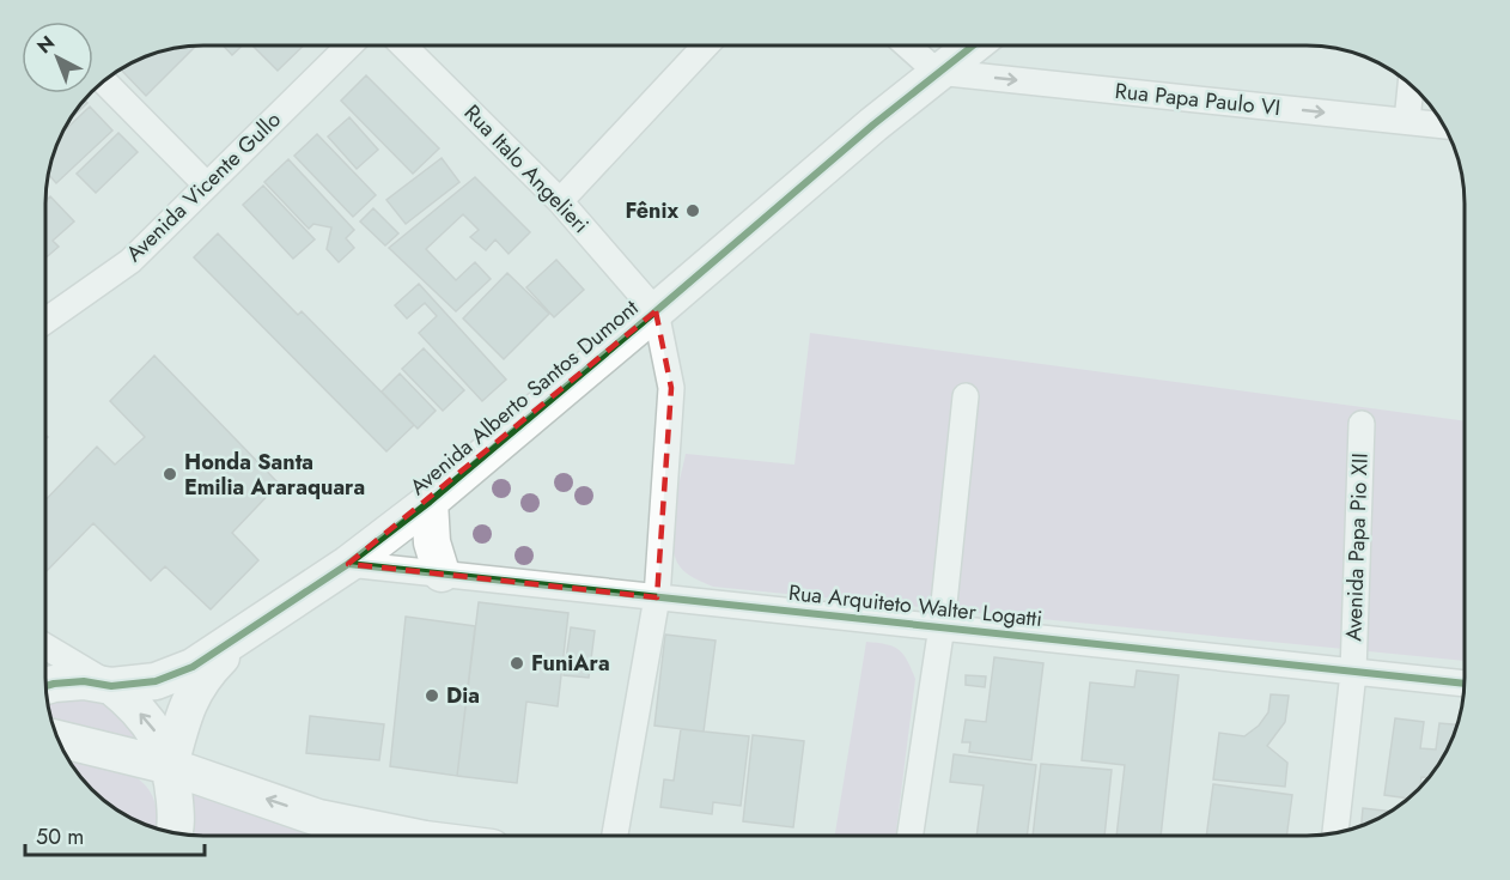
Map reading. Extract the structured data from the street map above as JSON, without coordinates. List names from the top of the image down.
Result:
{
  "streets": {
    "street": [
      "Rua Papa Paulo VI",
      "Rua Italo Angelieri",
      "Avenida Vicente Gullo",
      "Avenida Alberto Santos Dumont",
      "Avenida Papa Pio XII",
      "Rua Arquiteto Walter Logatti"
    ]
  },
  "crossings": [
    ["Rua Papa Paulo VI", "Avenida Alberto Santos Dumont"],
    ["Rua Italo Angelieri", "Avenida Alberto Santos Dumont"],
    ["Avenida Alberto Santos Dumont", "Rua Arquiteto Walter Logatti"],
    ["Avenida Papa Pio XII", "Rua Arquiteto Walter Logatti"]
  ],
  "one_way": ["Rua Papa Paulo VI"],
  "places": [
    "Fênix",
    "Honda Santa Emilia Araraquara",
    "FuniAra",
    "Dia"
  ],
  "scale_bar": "50 m",
  "north": "top left"
}
